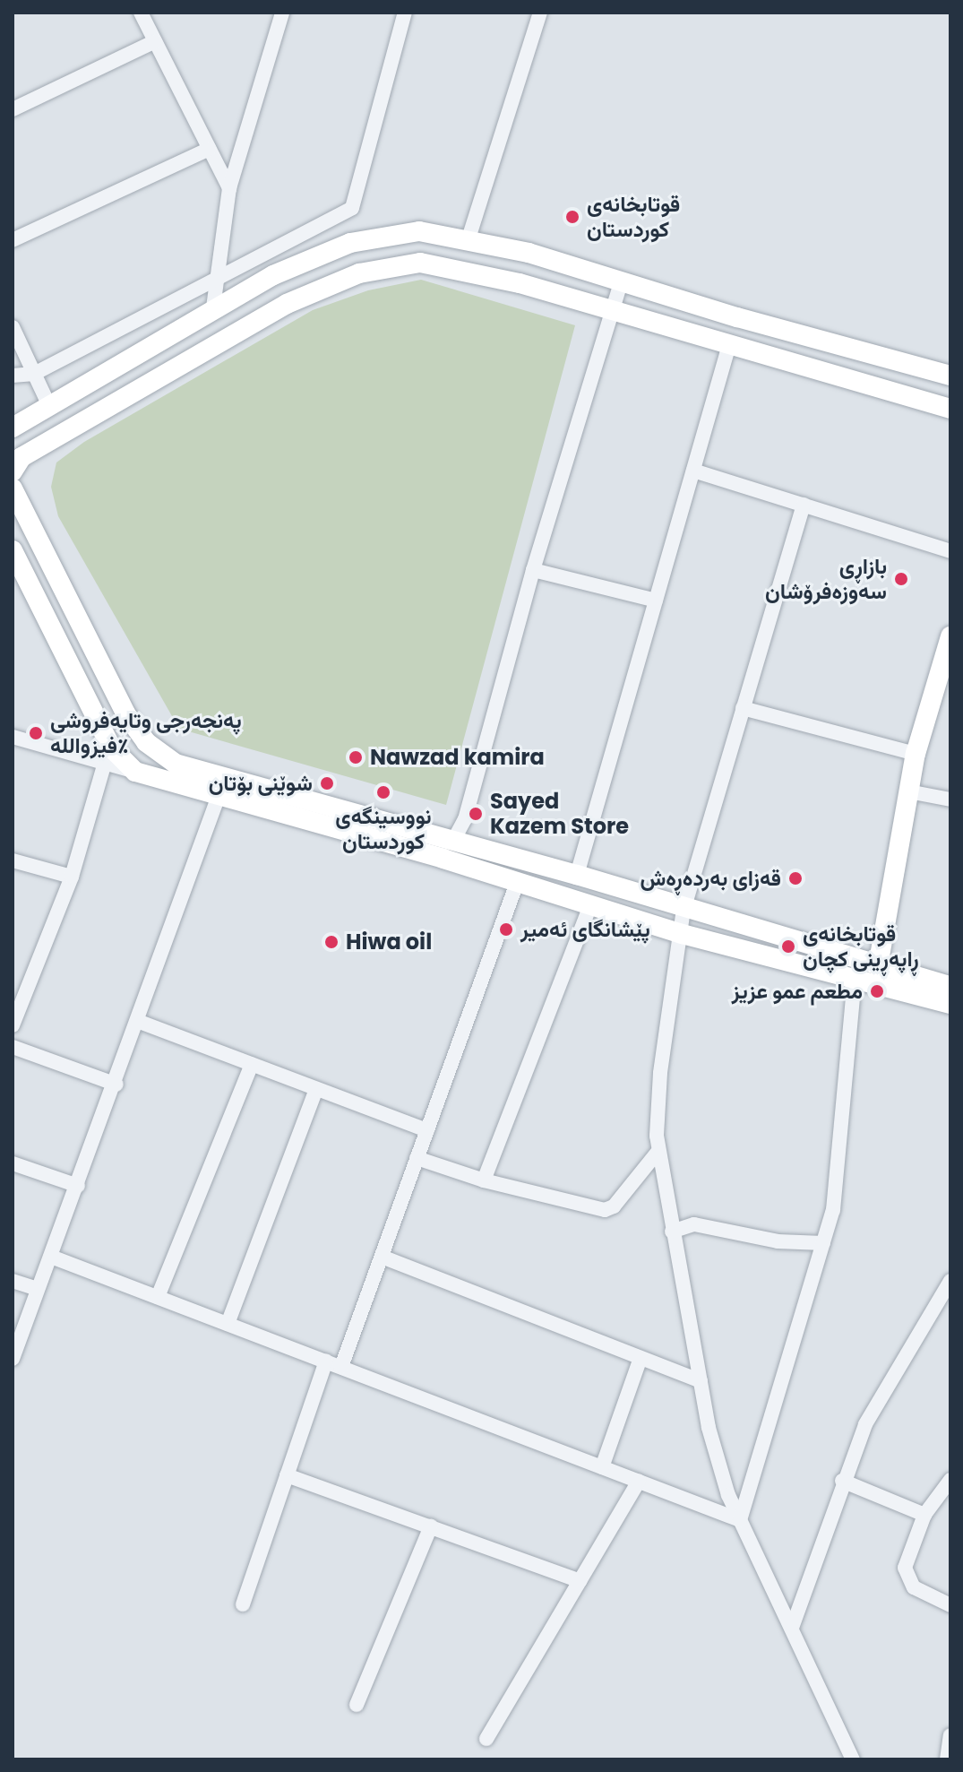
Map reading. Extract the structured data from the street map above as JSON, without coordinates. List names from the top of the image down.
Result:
{
  "places": [
    "قوتابخانەی کوردستان",
    "بازاڕی سەوزەفرۆشان",
    "پەنجەرجی وتایەفروشی فیزواللە٪",
    "Nawzad kamira",
    "شوێنی بۆتان",
    "نووسینگەی کوردستان",
    "Sayed Kazem Store",
    "قەزای بەردەڕەش",
    "پێشانگای ئەمیر",
    "Hiwa oil",
    "قوتابخانەی ڕاپەڕینی کچان",
    "مطعم عمو عزيز"
  ]
}
